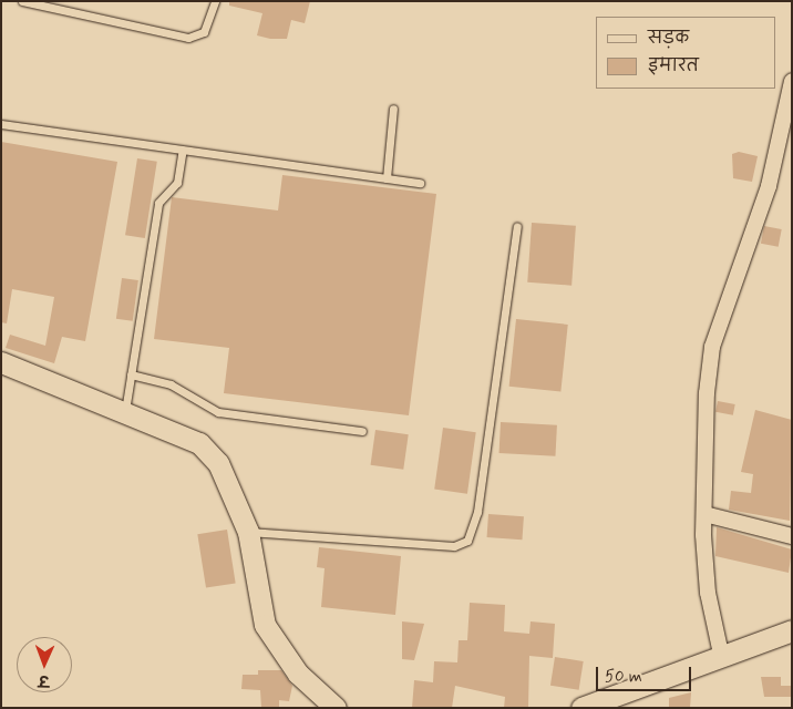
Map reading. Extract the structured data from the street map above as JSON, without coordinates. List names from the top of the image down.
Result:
{
  "legend": ["सड़क", "इमारत"],
  "scale_bar": "50 m",
  "north": "bottom"
}
